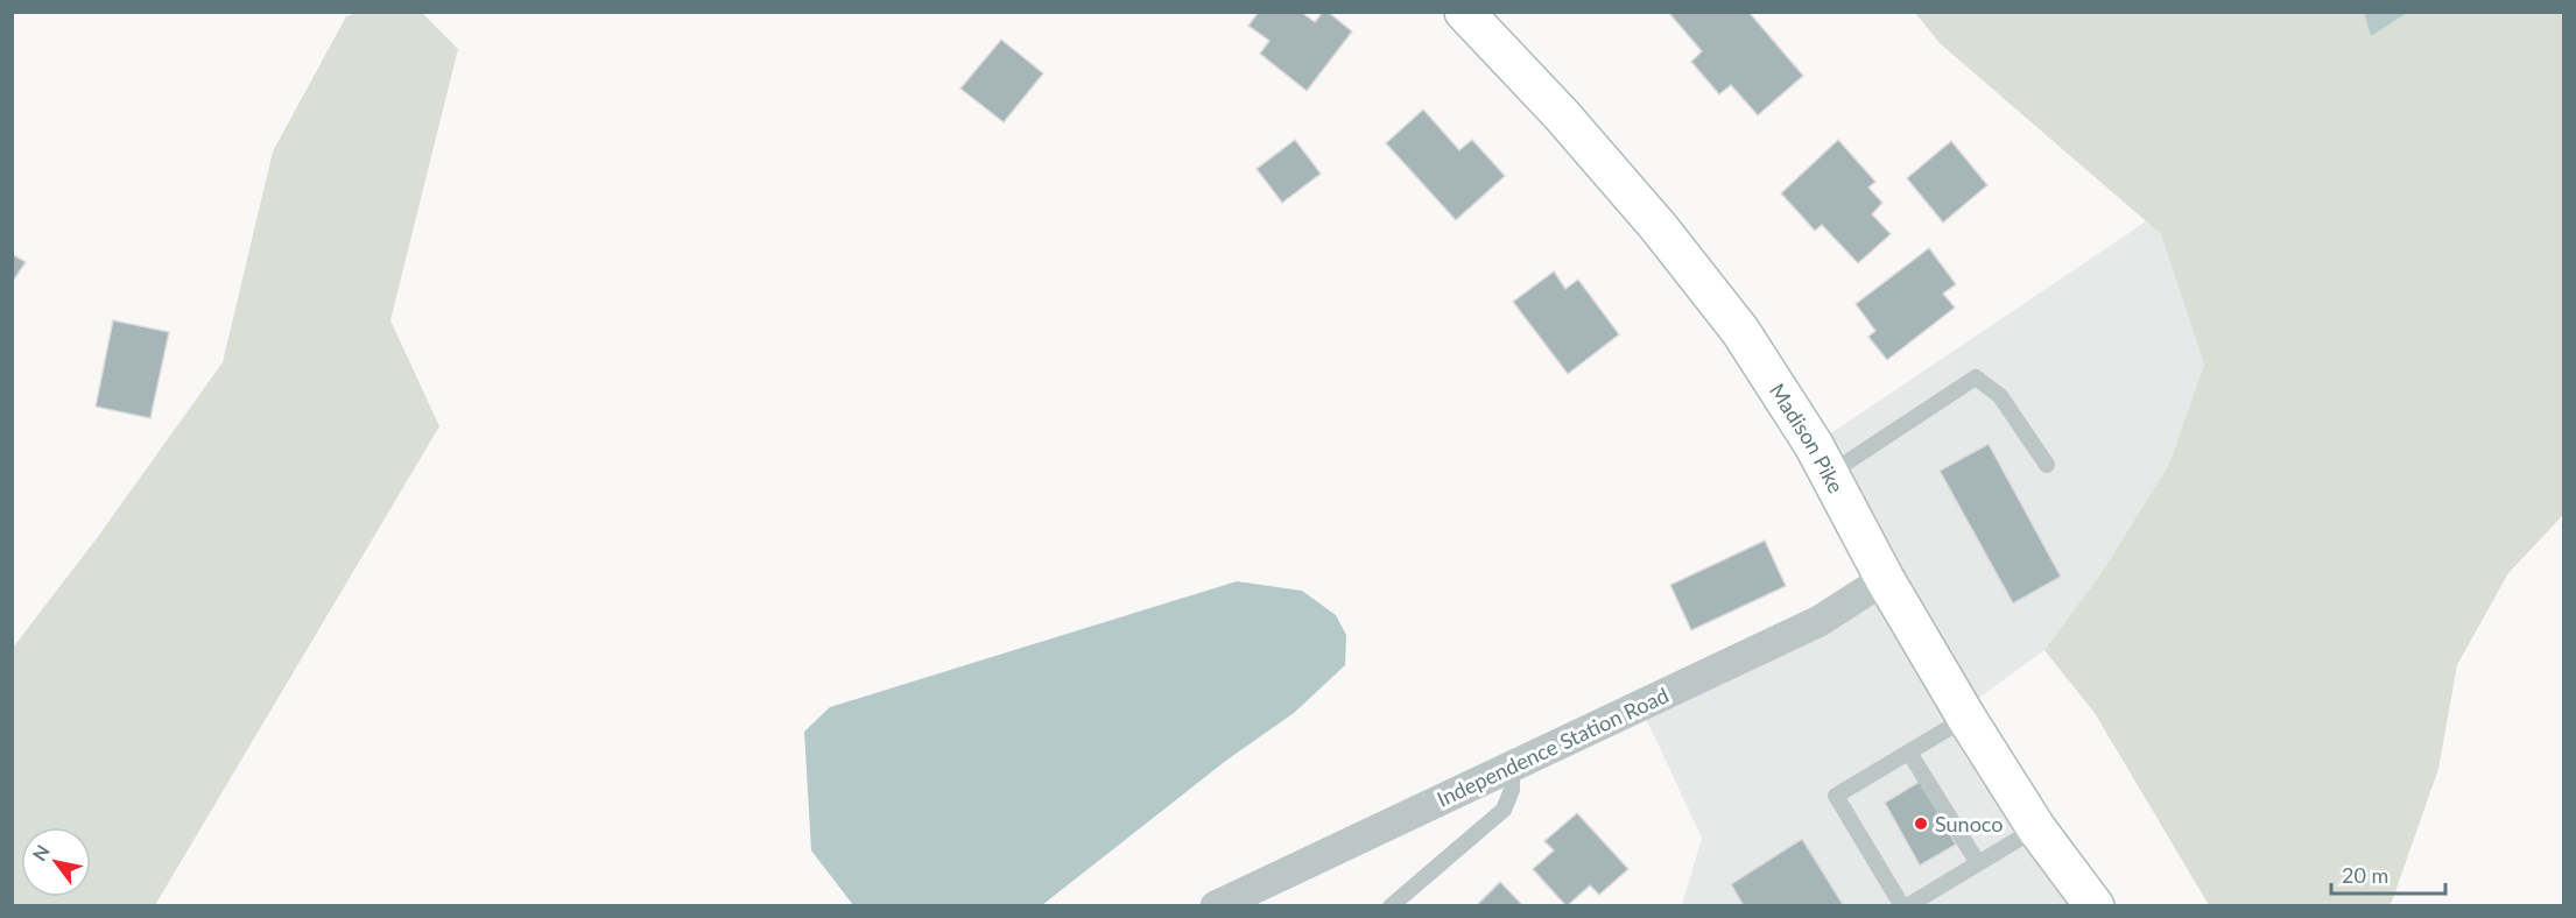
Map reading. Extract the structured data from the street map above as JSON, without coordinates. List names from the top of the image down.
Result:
{
  "streets": {
    "main road": ["Madison Pike"],
    "street": ["Independence Station Road"]
  },
  "crossings": [
    ["Madison Pike", "Independence Station Road"]
  ],
  "places": ["Sunoco"],
  "scale_bar": "20 m",
  "north": "top left"
}
